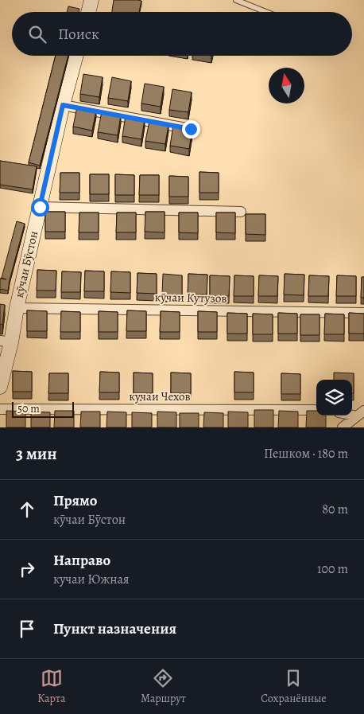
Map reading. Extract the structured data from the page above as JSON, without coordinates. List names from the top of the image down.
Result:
{
  "streets": {
    "main road": ["кӯчаи Бӯстон"],
    "street": ["кӯчаи Кутузов", "кучаи Чехов"]
  },
  "crossings": [
    ["кӯчаи Бӯстон", "кӯчаи Кутузов"]
  ],
  "scale_bar": "50 m",
  "north": "top",
  "page": {
    "search": "Поиск",
    "scale": "50 m",
    "heading": ["3 мин", "Пешком · 180 m"],
    "list": [
      ["Прямо", "кӯчаи Бӯстон", "80 m"],
      ["Направо", "кучаи Южная", "100 m"],
      "Пункт назначения"
    ],
    "nav": ["Карта", "Маршрут", "Сохранённые"]
  }
}
